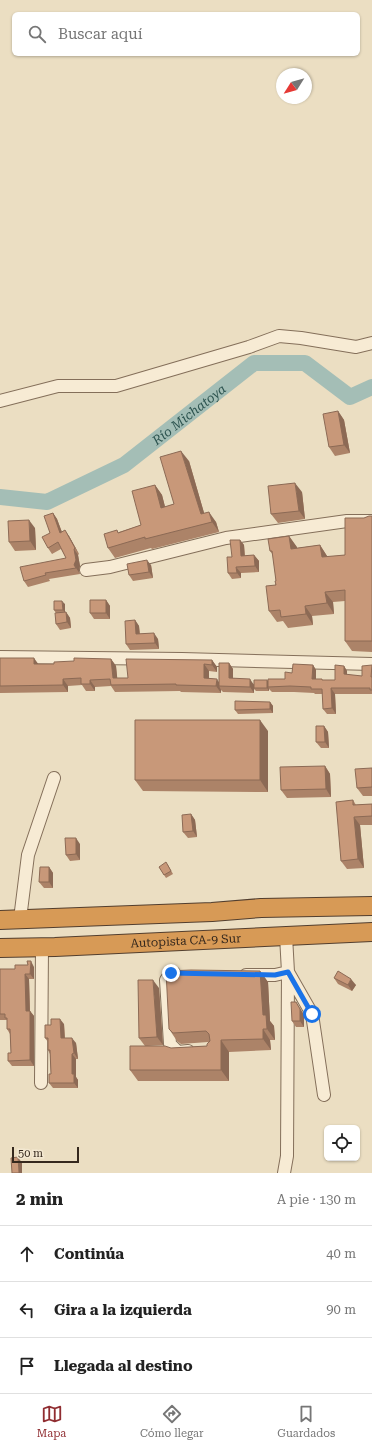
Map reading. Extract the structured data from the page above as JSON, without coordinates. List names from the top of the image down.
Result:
{
  "streets": {
    "highway": ["Autopista CA-9 Sur"]
  },
  "water": ["Río Michatoya"],
  "scale_bar": "50 m",
  "north": "bottom left",
  "page": {
    "search": "Buscar aquí",
    "scale": "50 m",
    "heading": ["2 min", "A pie · 130 m"],
    "list": [
      ["Continúa", "40 m"],
      ["Gira a la izquierda", "90 m"],
      "Llegada al destino"
    ],
    "nav": ["Mapa", "Cómo llegar", "Guardados"]
  }
}
